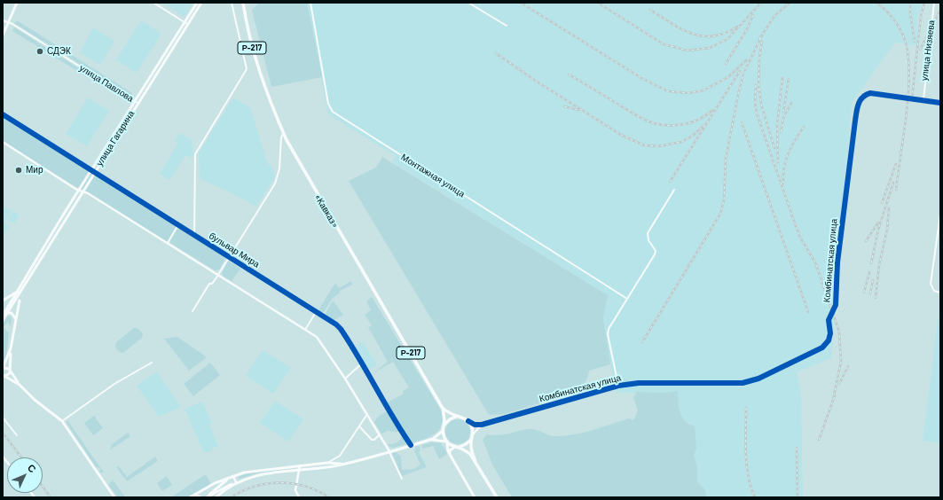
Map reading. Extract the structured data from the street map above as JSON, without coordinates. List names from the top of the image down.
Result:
{
  "streets": {
    "highway": ["Р-217", "«Кавказ»"],
    "main road": ["улица Гагарина"],
    "street": [
      "улица Низяева",
      "улица Павлова",
      "Монтажная улица",
      "бульвар Мира",
      "Комбинатская улица"
    ]
  },
  "crossings": [
    ["улица Низяева", "Комбинатская улица"],
    ["улица Павлова", "улица Гагарина"],
    ["улица Гагарина", "бульвар Мира"],
    ["«Кавказ»", "Комбинатская улица"]
  ],
  "places": ["СДЭК", "Мир"],
  "north": "top right"
}
